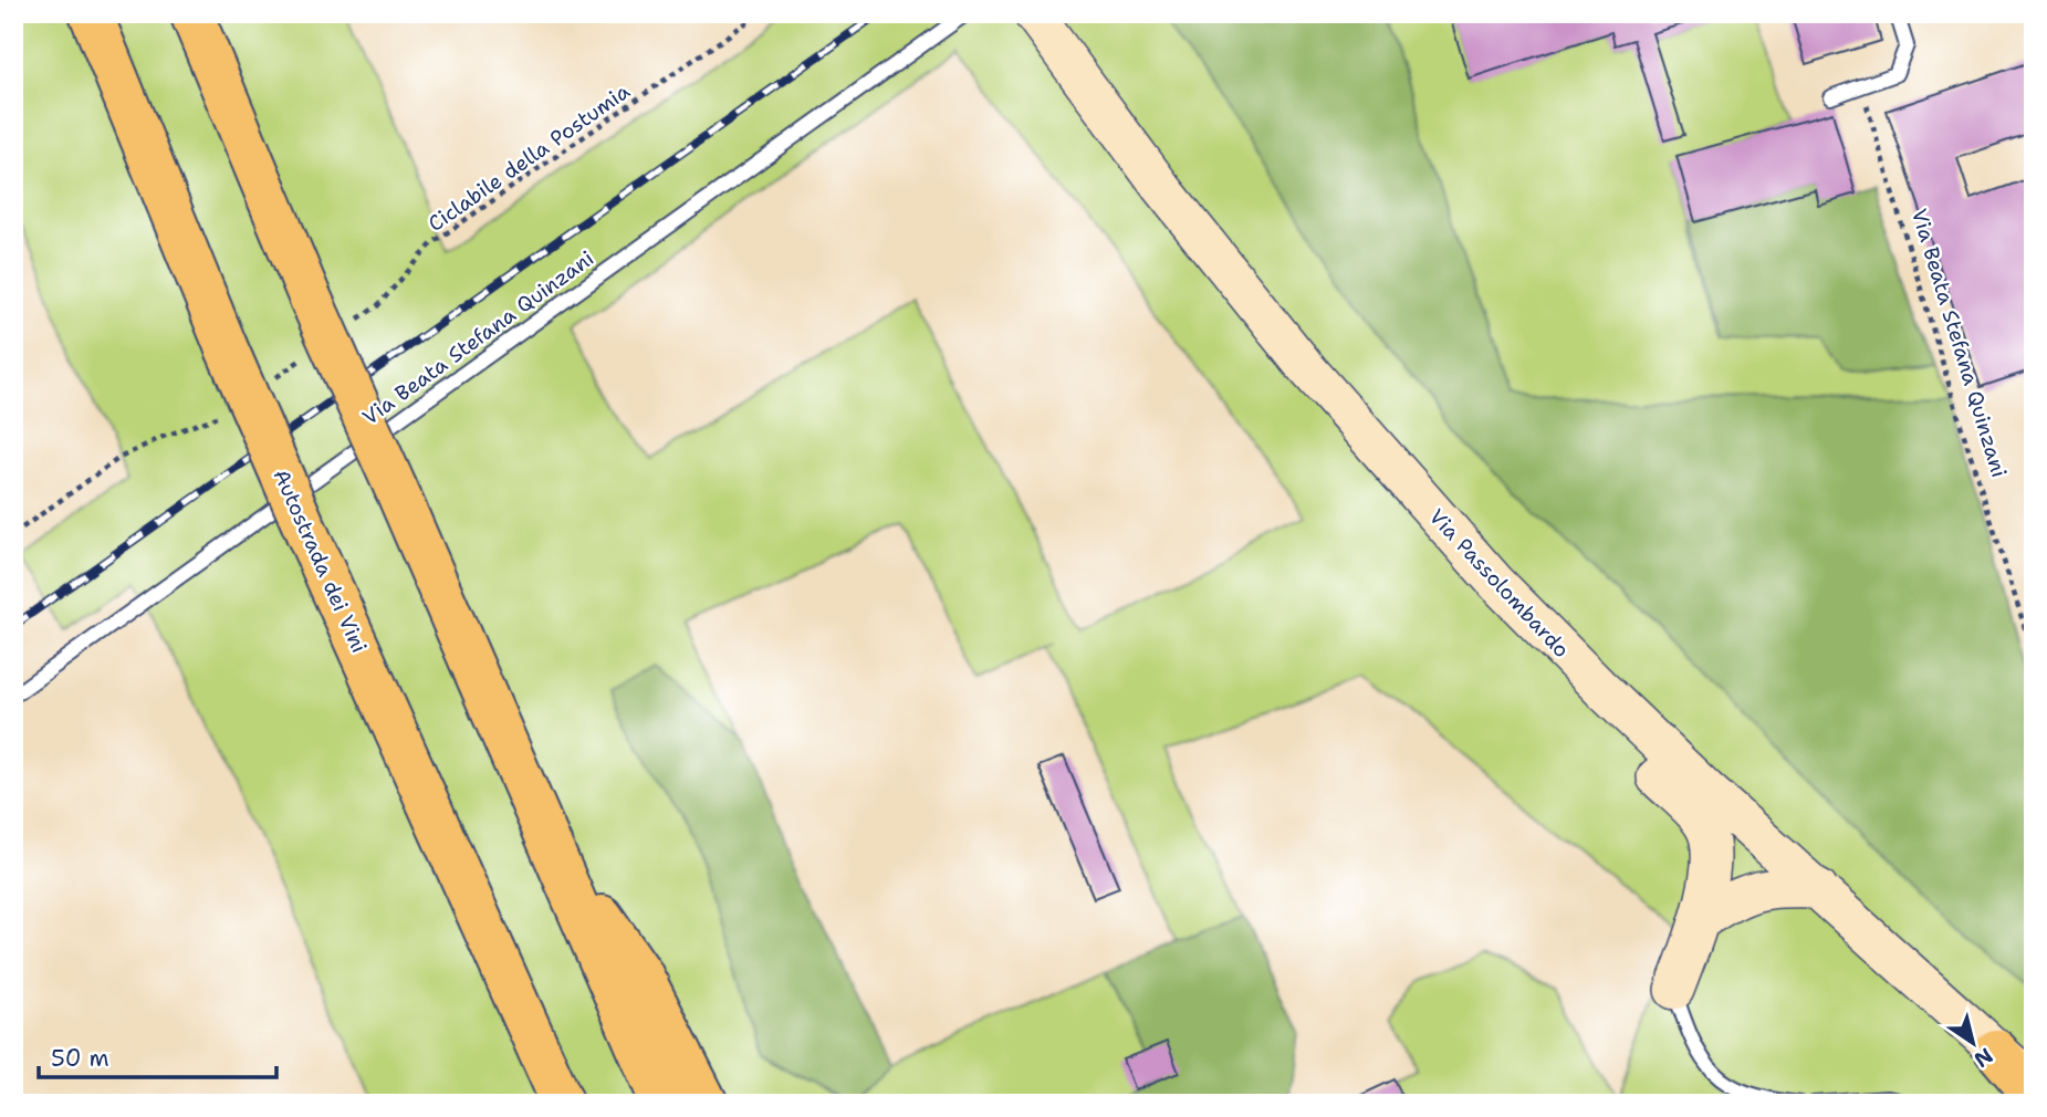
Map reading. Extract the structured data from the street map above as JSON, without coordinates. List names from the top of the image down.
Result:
{
  "streets": {
    "highway": ["Autostrada dei Vini"],
    "main road": ["Via Passolombardo"],
    "lane": ["Via Beata Stefana Quinzani"],
    "path": ["Ciclabile della Postumia"]
  },
  "scale_bar": "50 m",
  "north": "bottom right"
}
